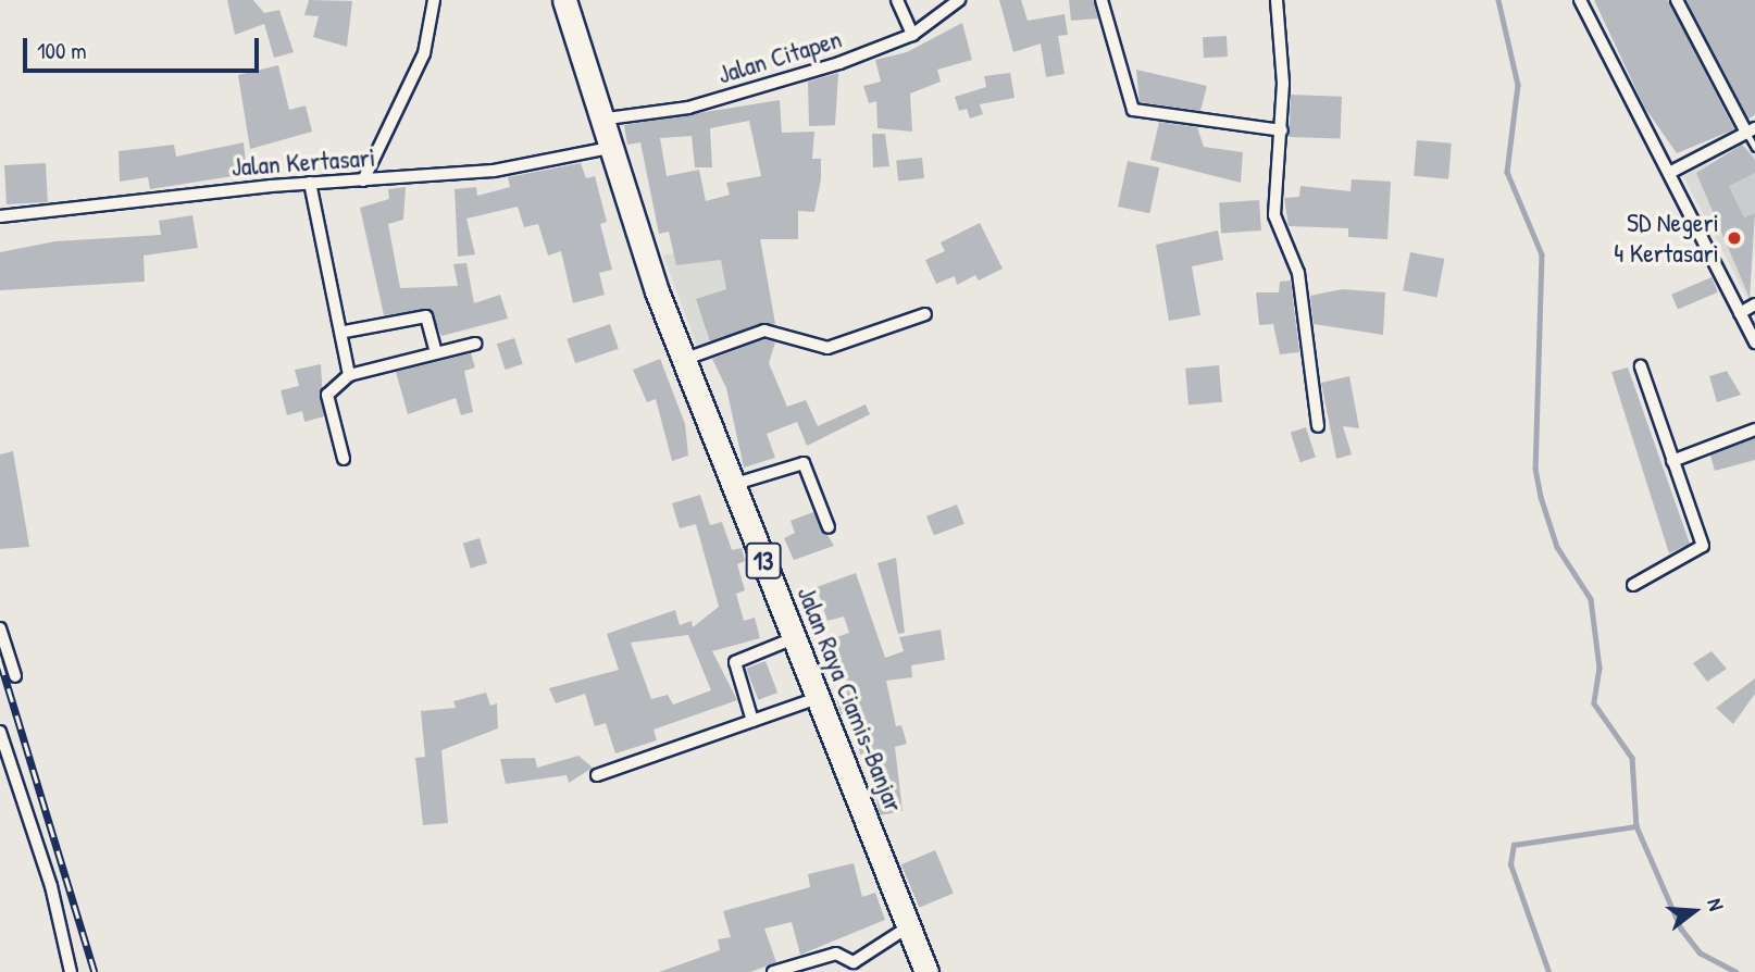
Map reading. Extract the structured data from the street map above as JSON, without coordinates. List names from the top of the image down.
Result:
{
  "streets": {
    "highway": ["13", "Jalan Raya Ciamis-Banjar"],
    "street": ["Jalan Citapen", "Jalan Kertasari"]
  },
  "crossings": [
    ["Jalan Citapen", "13"],
    ["Jalan Kertasari", "13"],
    ["Jalan Kertasari", "Jalan Raya Ciamis-Banjar"],
    ["13", "Jalan Raya Ciamis-Banjar"]
  ],
  "places": ["SD Negeri 4 Kertasari"],
  "scale_bar": "100 m",
  "north": "right"
}
